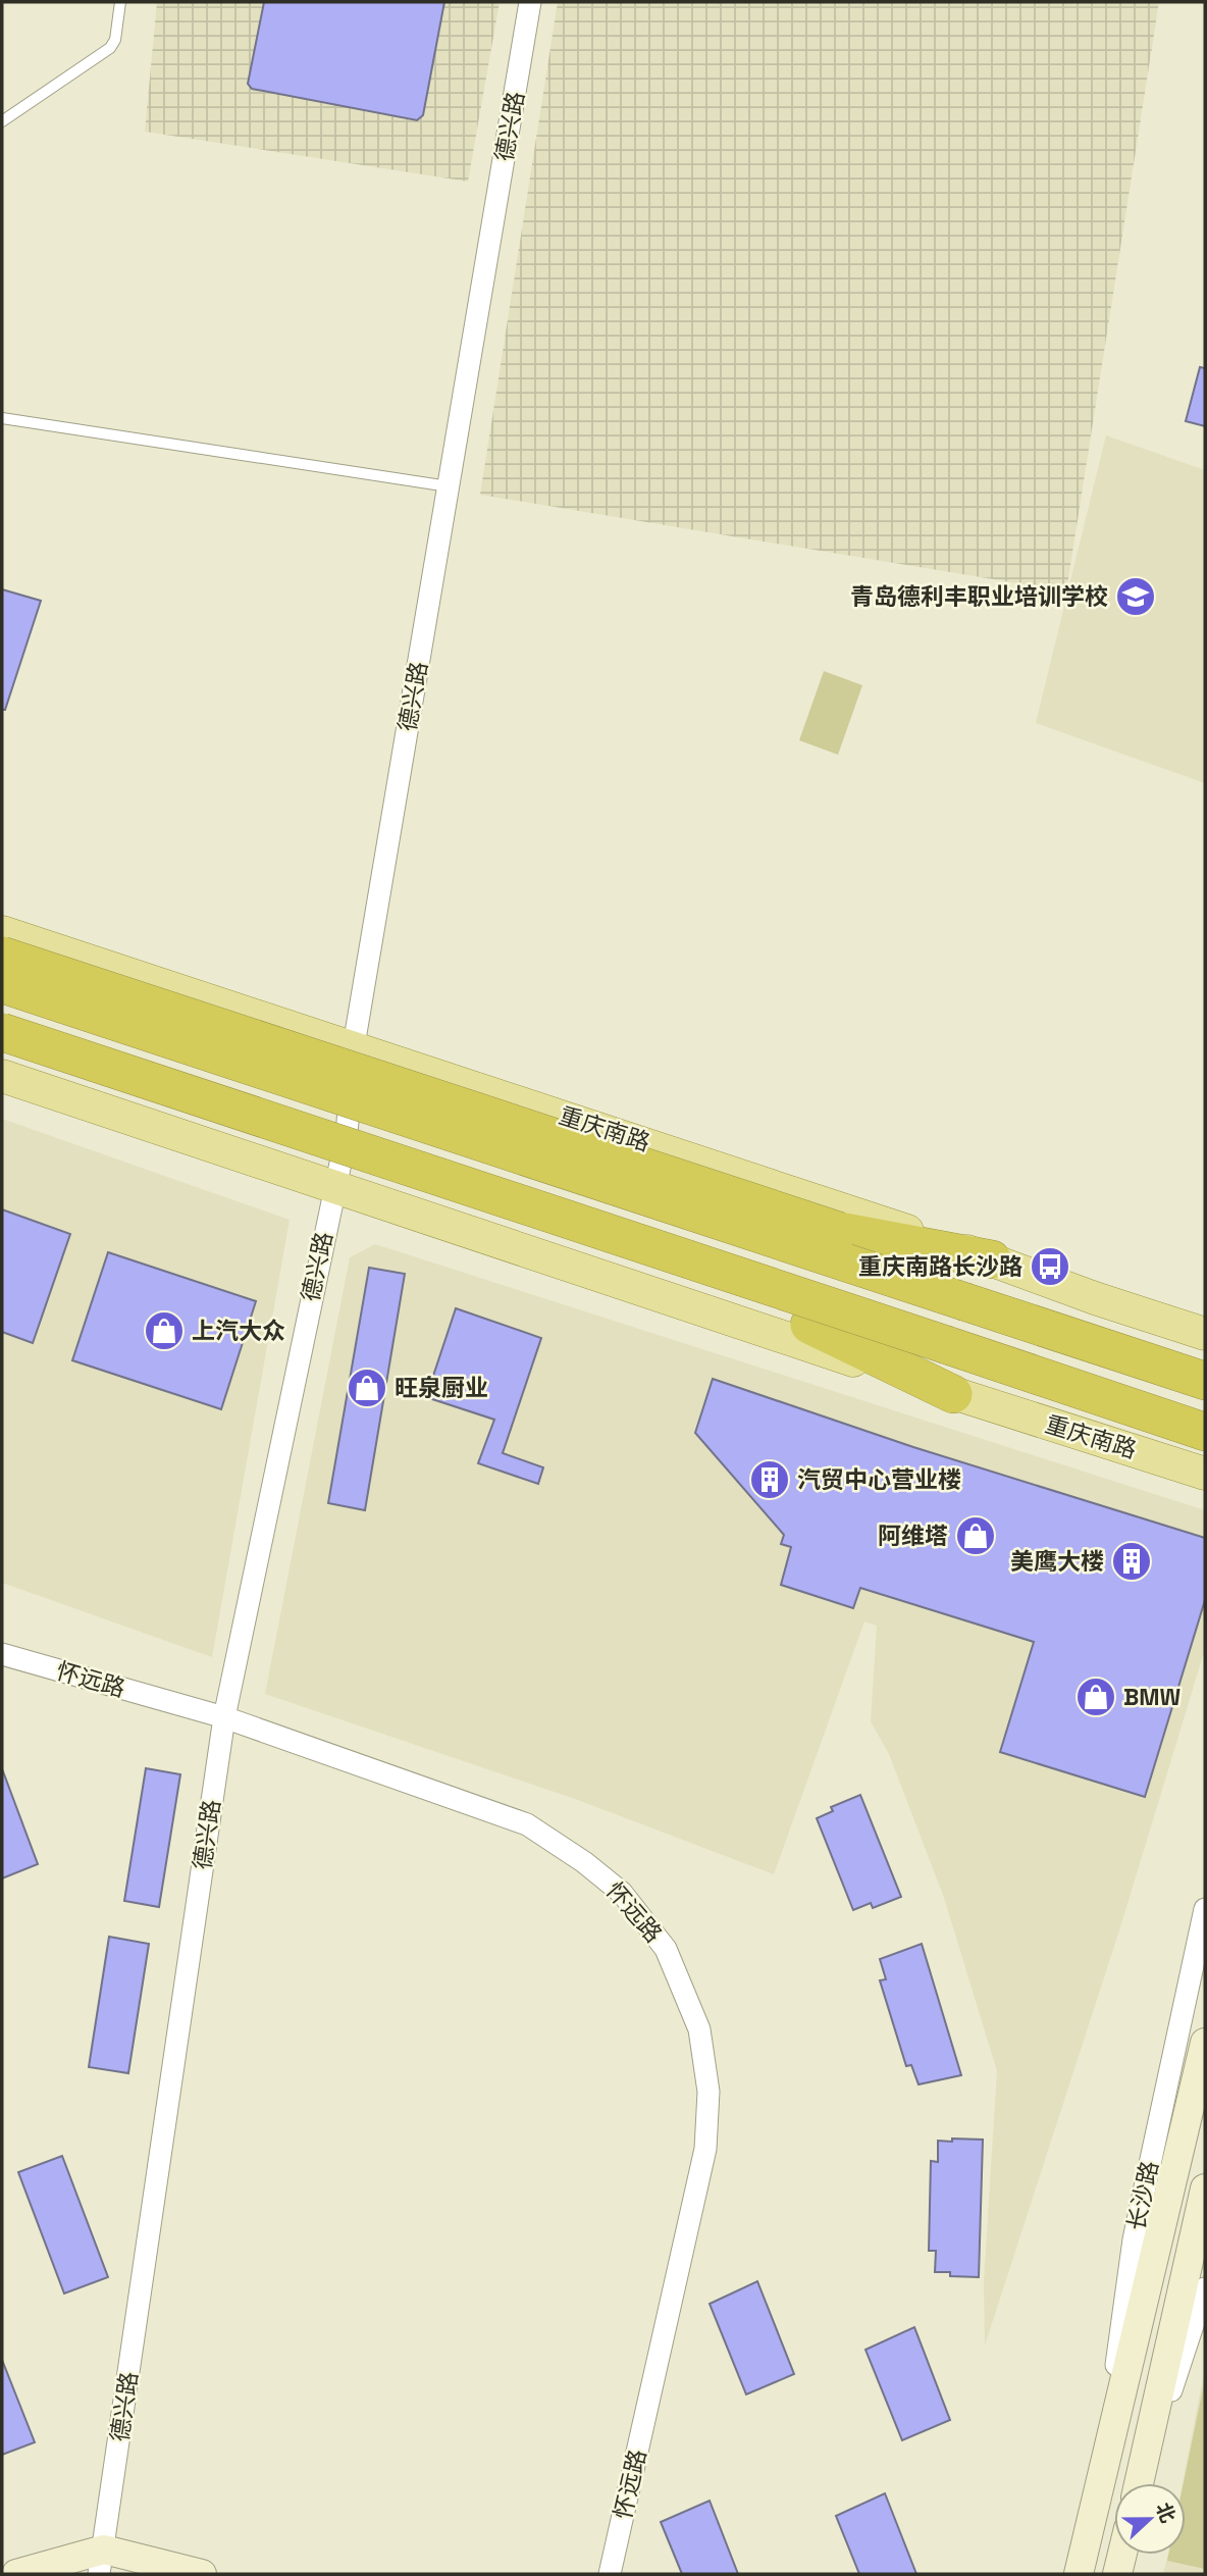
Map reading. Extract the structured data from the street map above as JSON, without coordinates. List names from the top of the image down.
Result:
{
  "streets": {
    "main road": ["重庆南路", "长沙路"],
    "street": ["德兴路", "怀远路"]
  },
  "crossings": [
    ["德兴路", "重庆南路"],
    ["德兴路", "怀远路"]
  ],
  "places": {
    "school or university": ["青岛德利丰职业培训学校"],
    "bus stop": ["重庆南路长沙路"],
    "shop": [
      "上汽大众",
      "旺泉厨业",
      "阿维塔",
      "BMW"
    ],
    "building": ["汽贸中心营业楼", "美鹰大楼"]
  },
  "north": "right"
}
